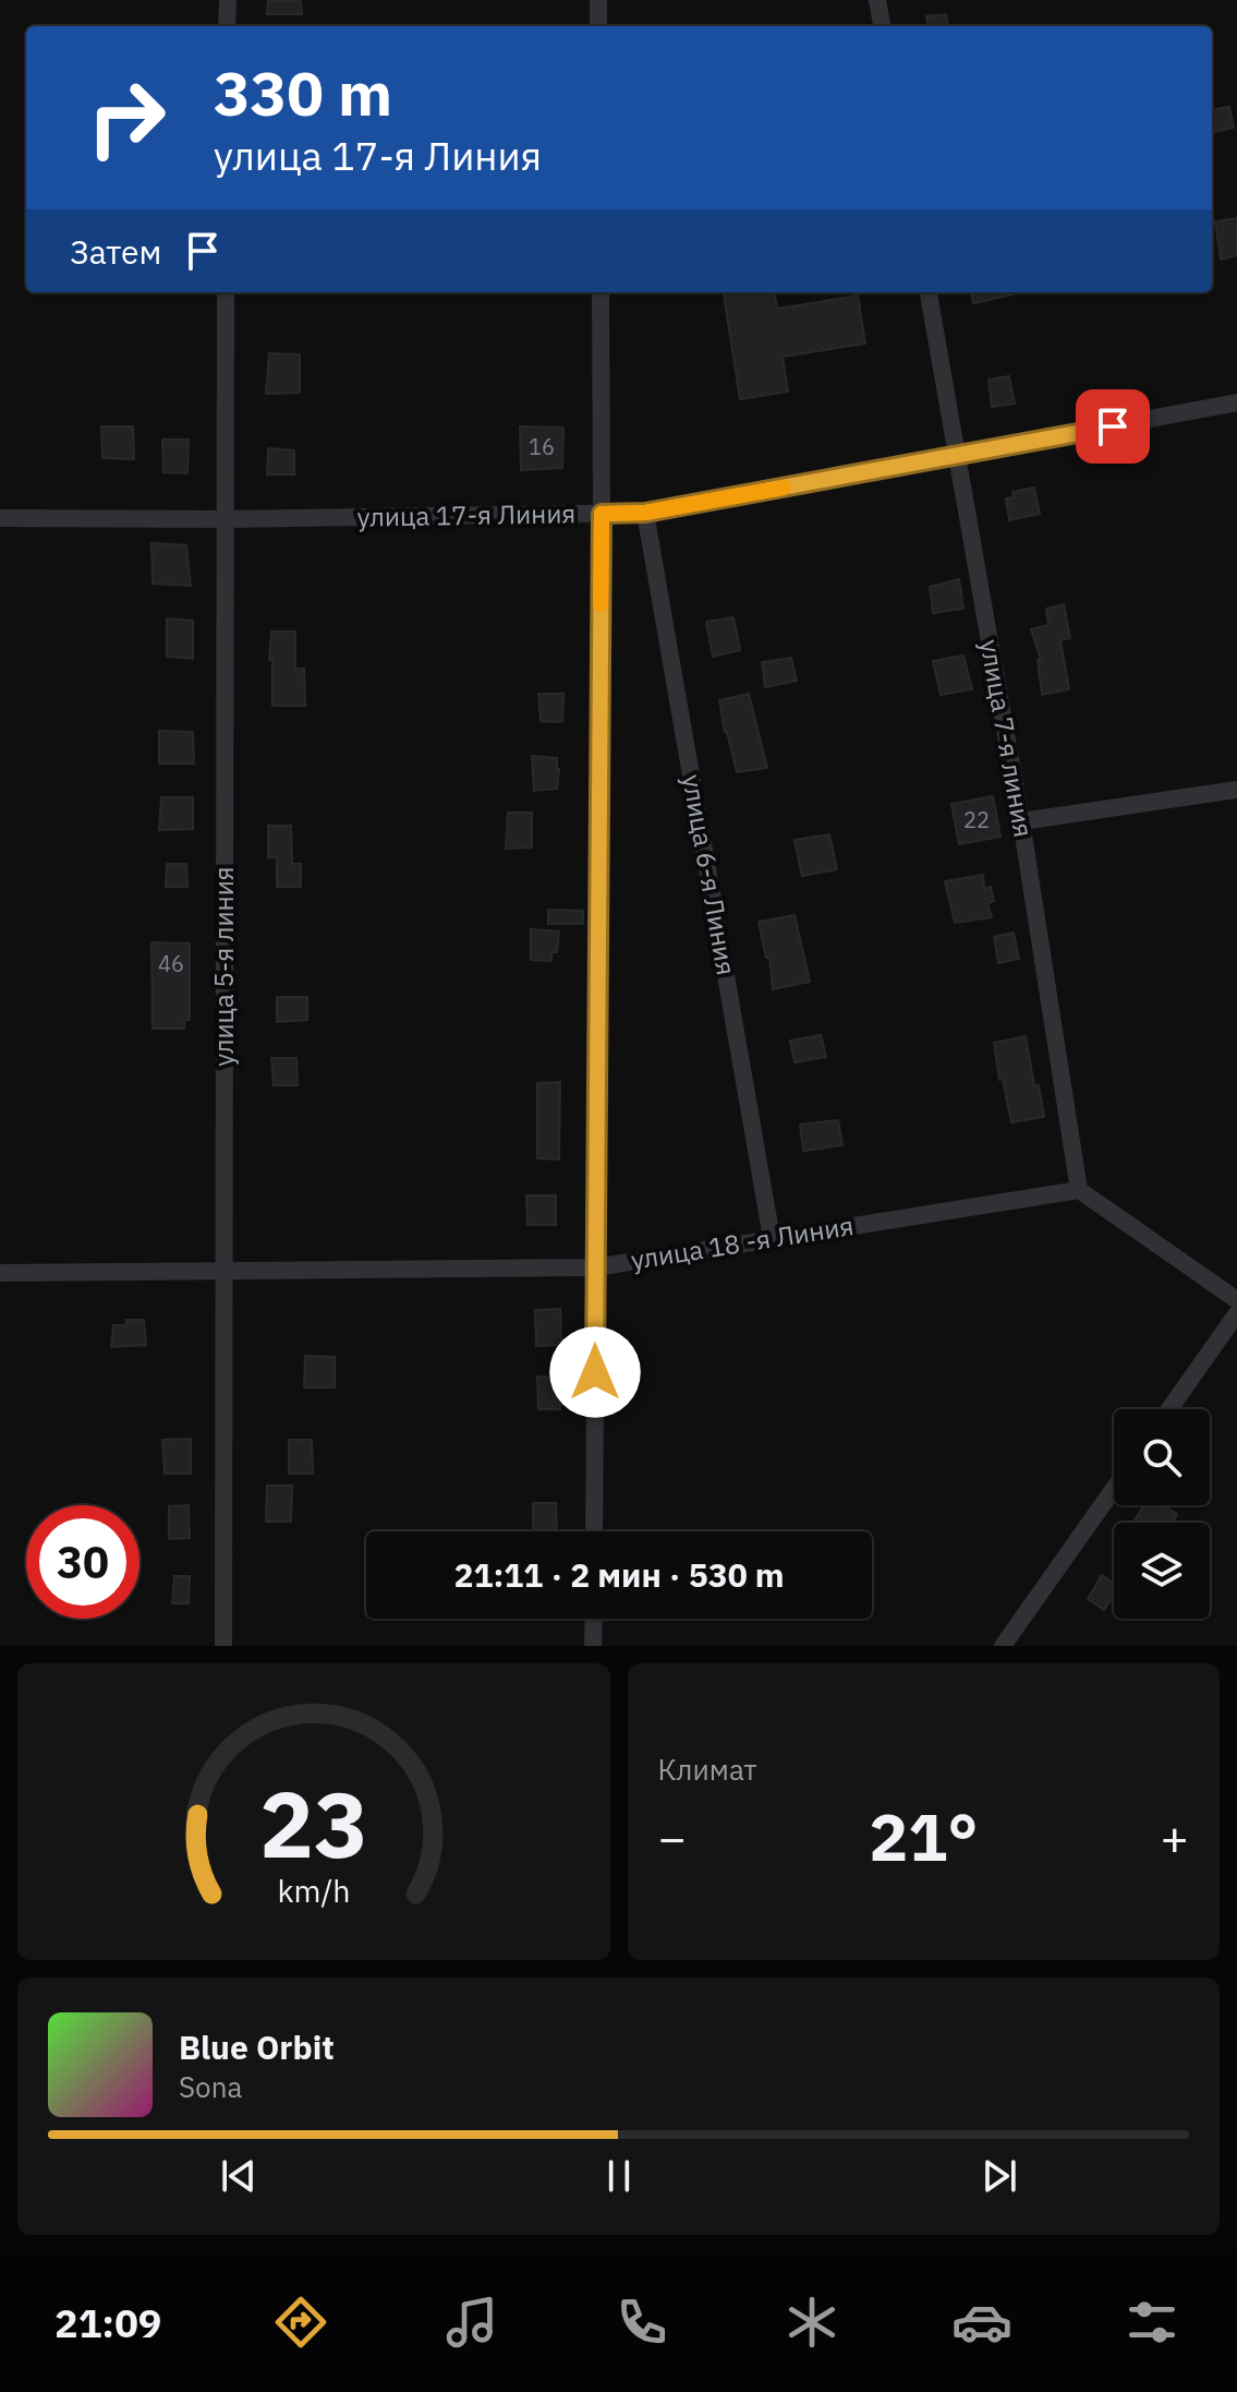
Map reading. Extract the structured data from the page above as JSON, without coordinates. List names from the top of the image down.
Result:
{
  "streets": {
    "street": [
      "улица 17-я Линия",
      "улица 7-я линия",
      "улица 6-я Линия",
      "улица 5-я линия",
      "улица 18 -я Линия"
    ]
  },
  "crossings": [
    ["улица 17-я Линия", "улица 7-я линия"],
    ["улица 17-я Линия", "улица 6-я Линия"],
    ["улица 17-я Линия", "улица 5-я линия"],
    ["улица 7-я линия", "улица 18 -я Линия"],
    ["улица 6-я Линия", "улица 18 -я Линия"],
    ["улица 5-я линия", "улица 18 -я Линия"]
  ],
  "house_numbers": ["16", "22", "46"],
  "page": {
    "turn": ["330 m", "улица 17-я Линия"],
    "then": "Затем",
    "limit": "30",
    "trip": "21:11 · 2 мин · 530 m",
    "tile": "Климат",
    "heat": ["−", "21°", "+"],
    "song": ["Blue Orbit", "Sona"],
    "tabs": "21:09",
    "gauge": ["23", "km/h"]
  }
}
